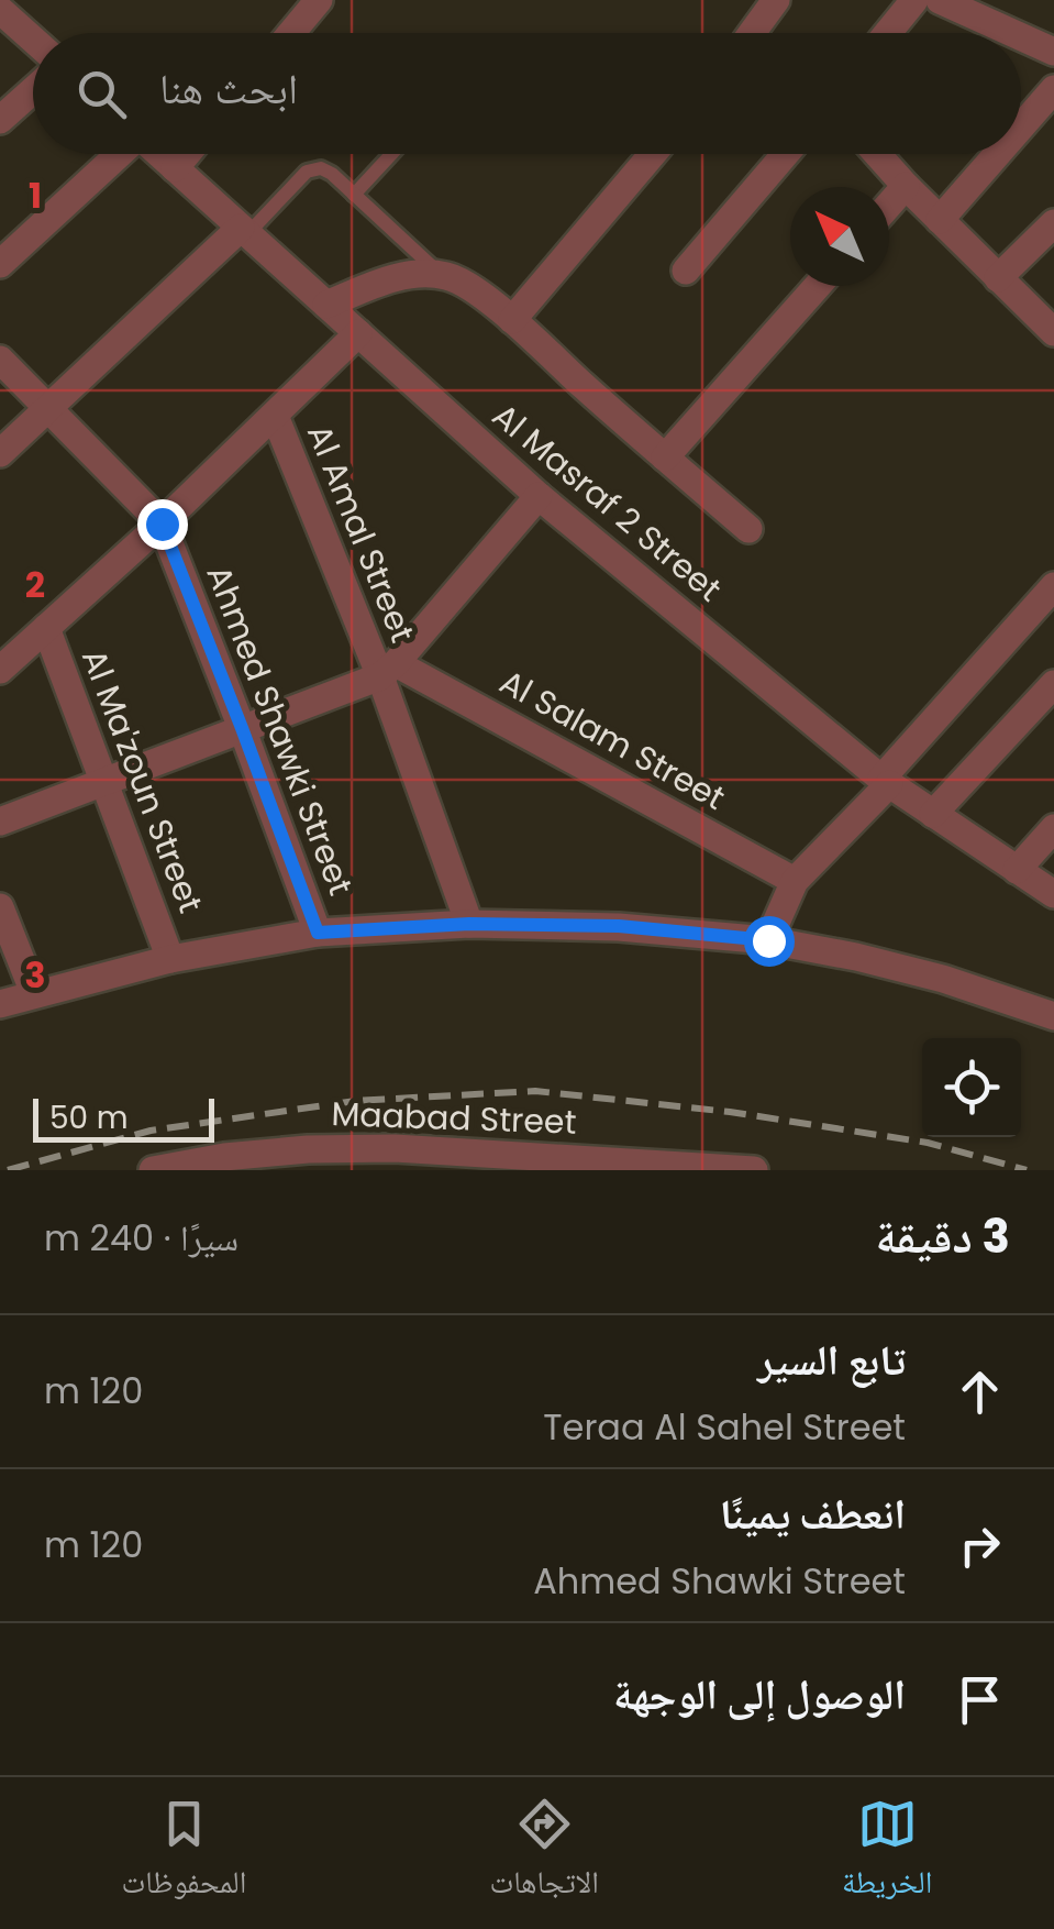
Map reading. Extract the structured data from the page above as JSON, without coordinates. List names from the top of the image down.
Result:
{
  "streets": {
    "street": [
      "Al Masraf 2 Street",
      "Al Amal Street",
      "Ahmed Shawki Street",
      "Al Salam Street",
      "Al Ma'zoun Street",
      "Maabad Street"
    ]
  },
  "crossings": [
    ["Al Amal Street", "Al Salam Street"]
  ],
  "scale_bar": "50 m",
  "north": "top left",
  "page": {
    "search": "ابحث هنا",
    "scale": "50 m",
    "heading": ["3 دقيقة", "سيرًا · 240 m"],
    "list": [
      ["تابع السير", "Teraa Al Sahel Street", "120 m"],
      ["انعطف يمينًا", "Ahmed Shawki Street", "120 m"],
      "الوصول إلى الوجهة"
    ],
    "nav": ["الخريطة", "الاتجاهات", "المحفوظات"]
  },
  "grid": {
    "rows": ["1", "2", "3"]
  }
}
